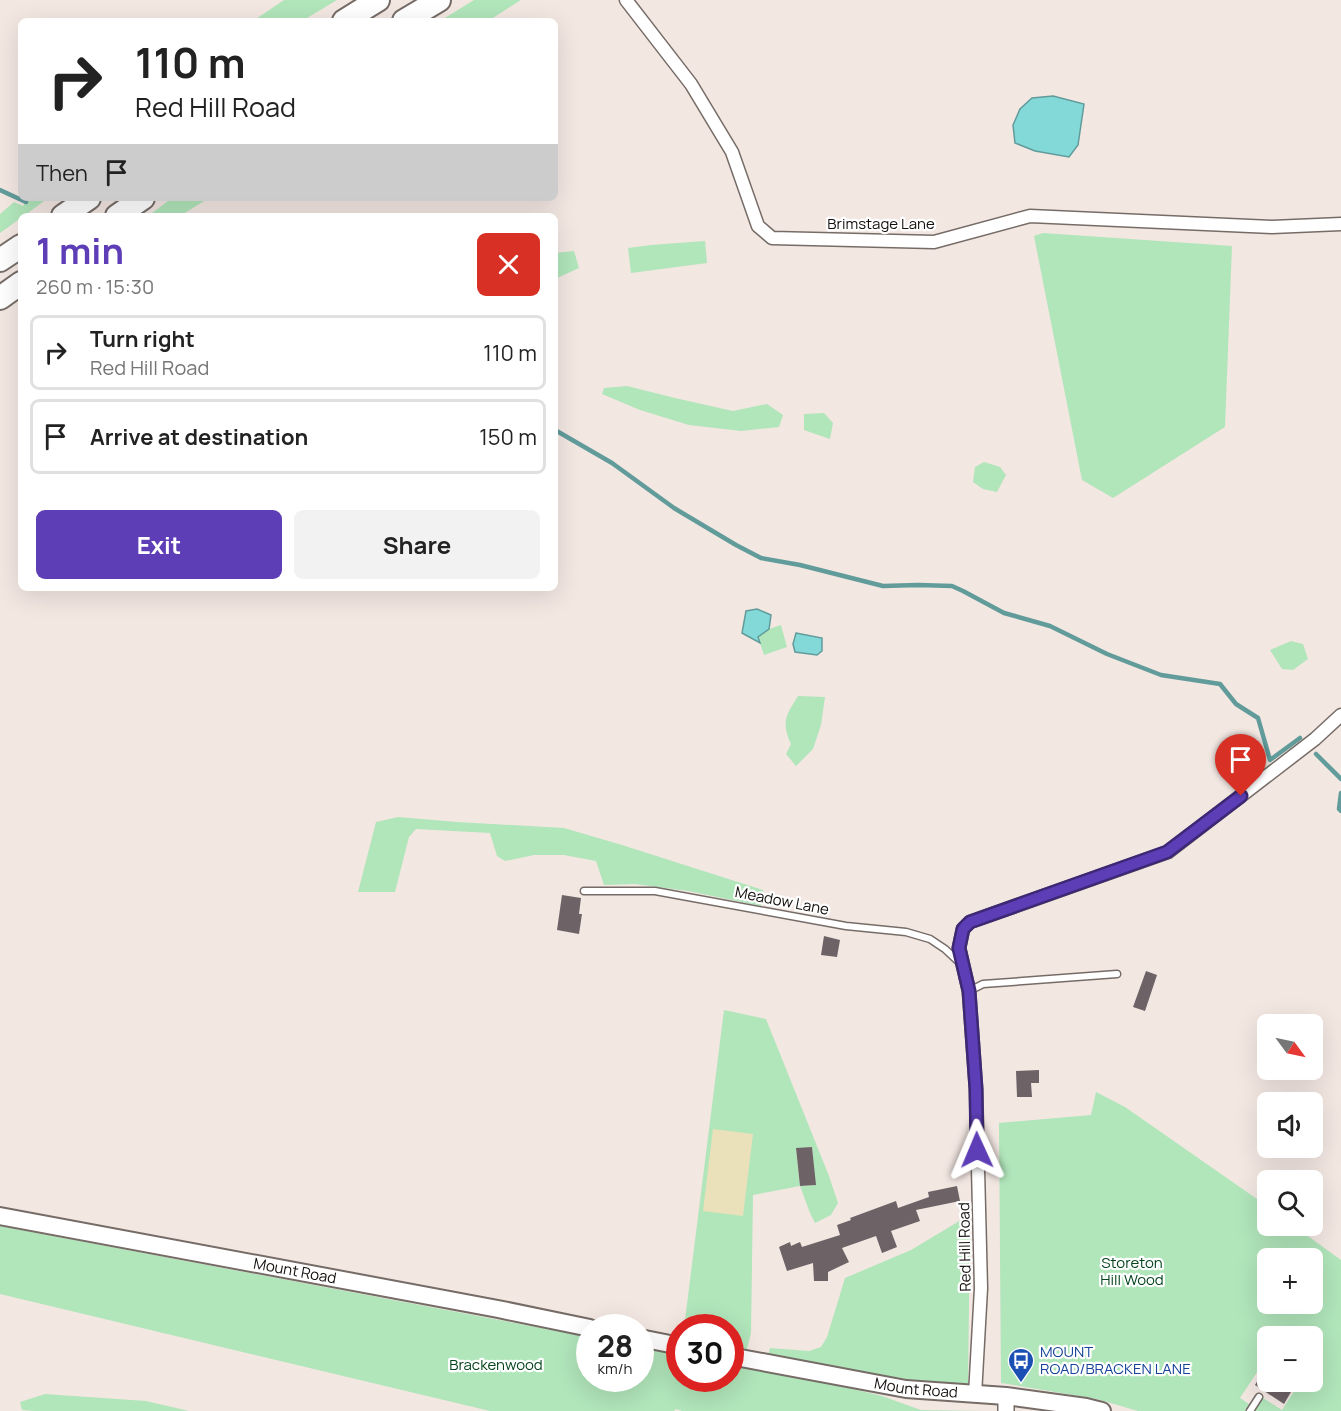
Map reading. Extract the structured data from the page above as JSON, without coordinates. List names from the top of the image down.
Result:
{
  "streets": {
    "main road": ["Mount Road"],
    "street": ["Brimstage Lane", "Red Hill Road"],
    "lane": ["Meadow Lane"]
  },
  "crossings": [
    ["Meadow Lane", "Red Hill Road"],
    ["Red Hill Road", "Mount Road"]
  ],
  "parks": ["Storeton Hill Wood", "Brackenwood"],
  "places": {
    "bus stop": ["MOUNT ROAD/BRACKEN LANE"]
  },
  "north": "bottom right",
  "page": {
    "turn": ["110 m", "Red Hill Road"],
    "then": "Then",
    "heading": ["1 min", "260 m · 15:30"],
    "list": [
      {
        "name": "Turn right",
        "note": "Red Hill Road",
        "value": "110 m"
      },
      {
        "name": "Arrive at destination",
        "value": "150 m"
      }
    ],
    "buttons": ["Exit", "Share"],
    "map_buttons": ["+", "−"],
    "speed": "28 km/h",
    "limit": "30"
  }
}
